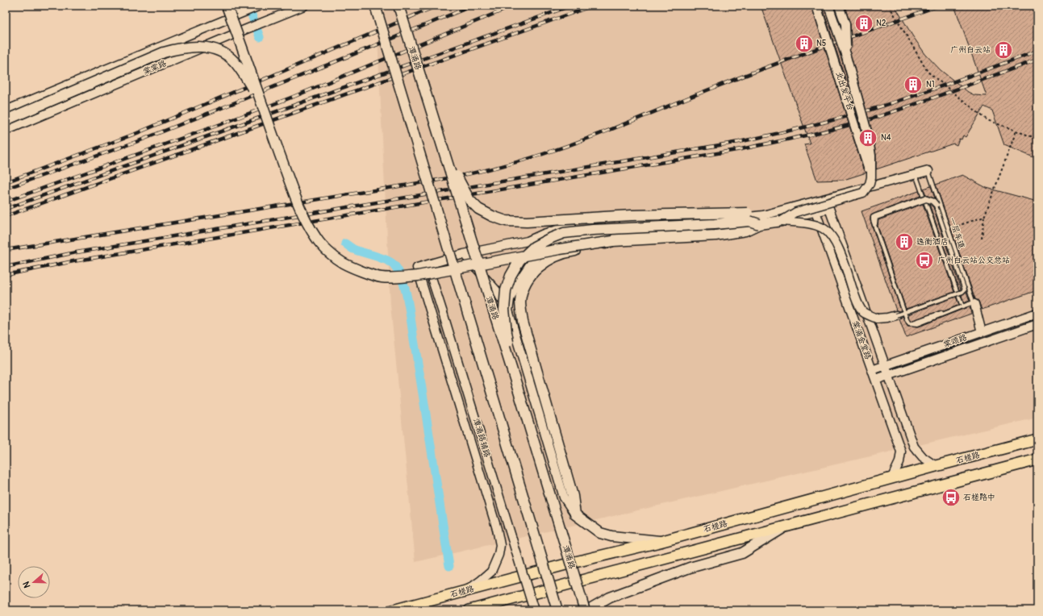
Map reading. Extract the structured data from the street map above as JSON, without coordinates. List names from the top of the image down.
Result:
{
  "streets": {
    "main road": ["潭涌路", "石槎路"],
    "street": [
      "棠棠路",
      "北出发平台",
      "棠涌金堂路",
      "棠颂路",
      "潭涌路辅路"
    ],
    "lane": ["一层车道"]
  },
  "crossings": [
    ["棠涌金堂路", "棠颂路"],
    ["棠涌金堂路", "石槎路"]
  ],
  "places": {
    "building": [
      "N2",
      "N5",
      "广州白云站",
      "N1",
      "N4",
      "逸衡酒店"
    ],
    "bus stop": ["广州白云站公交总站", "石槎路中"]
  },
  "north": "left"
}
